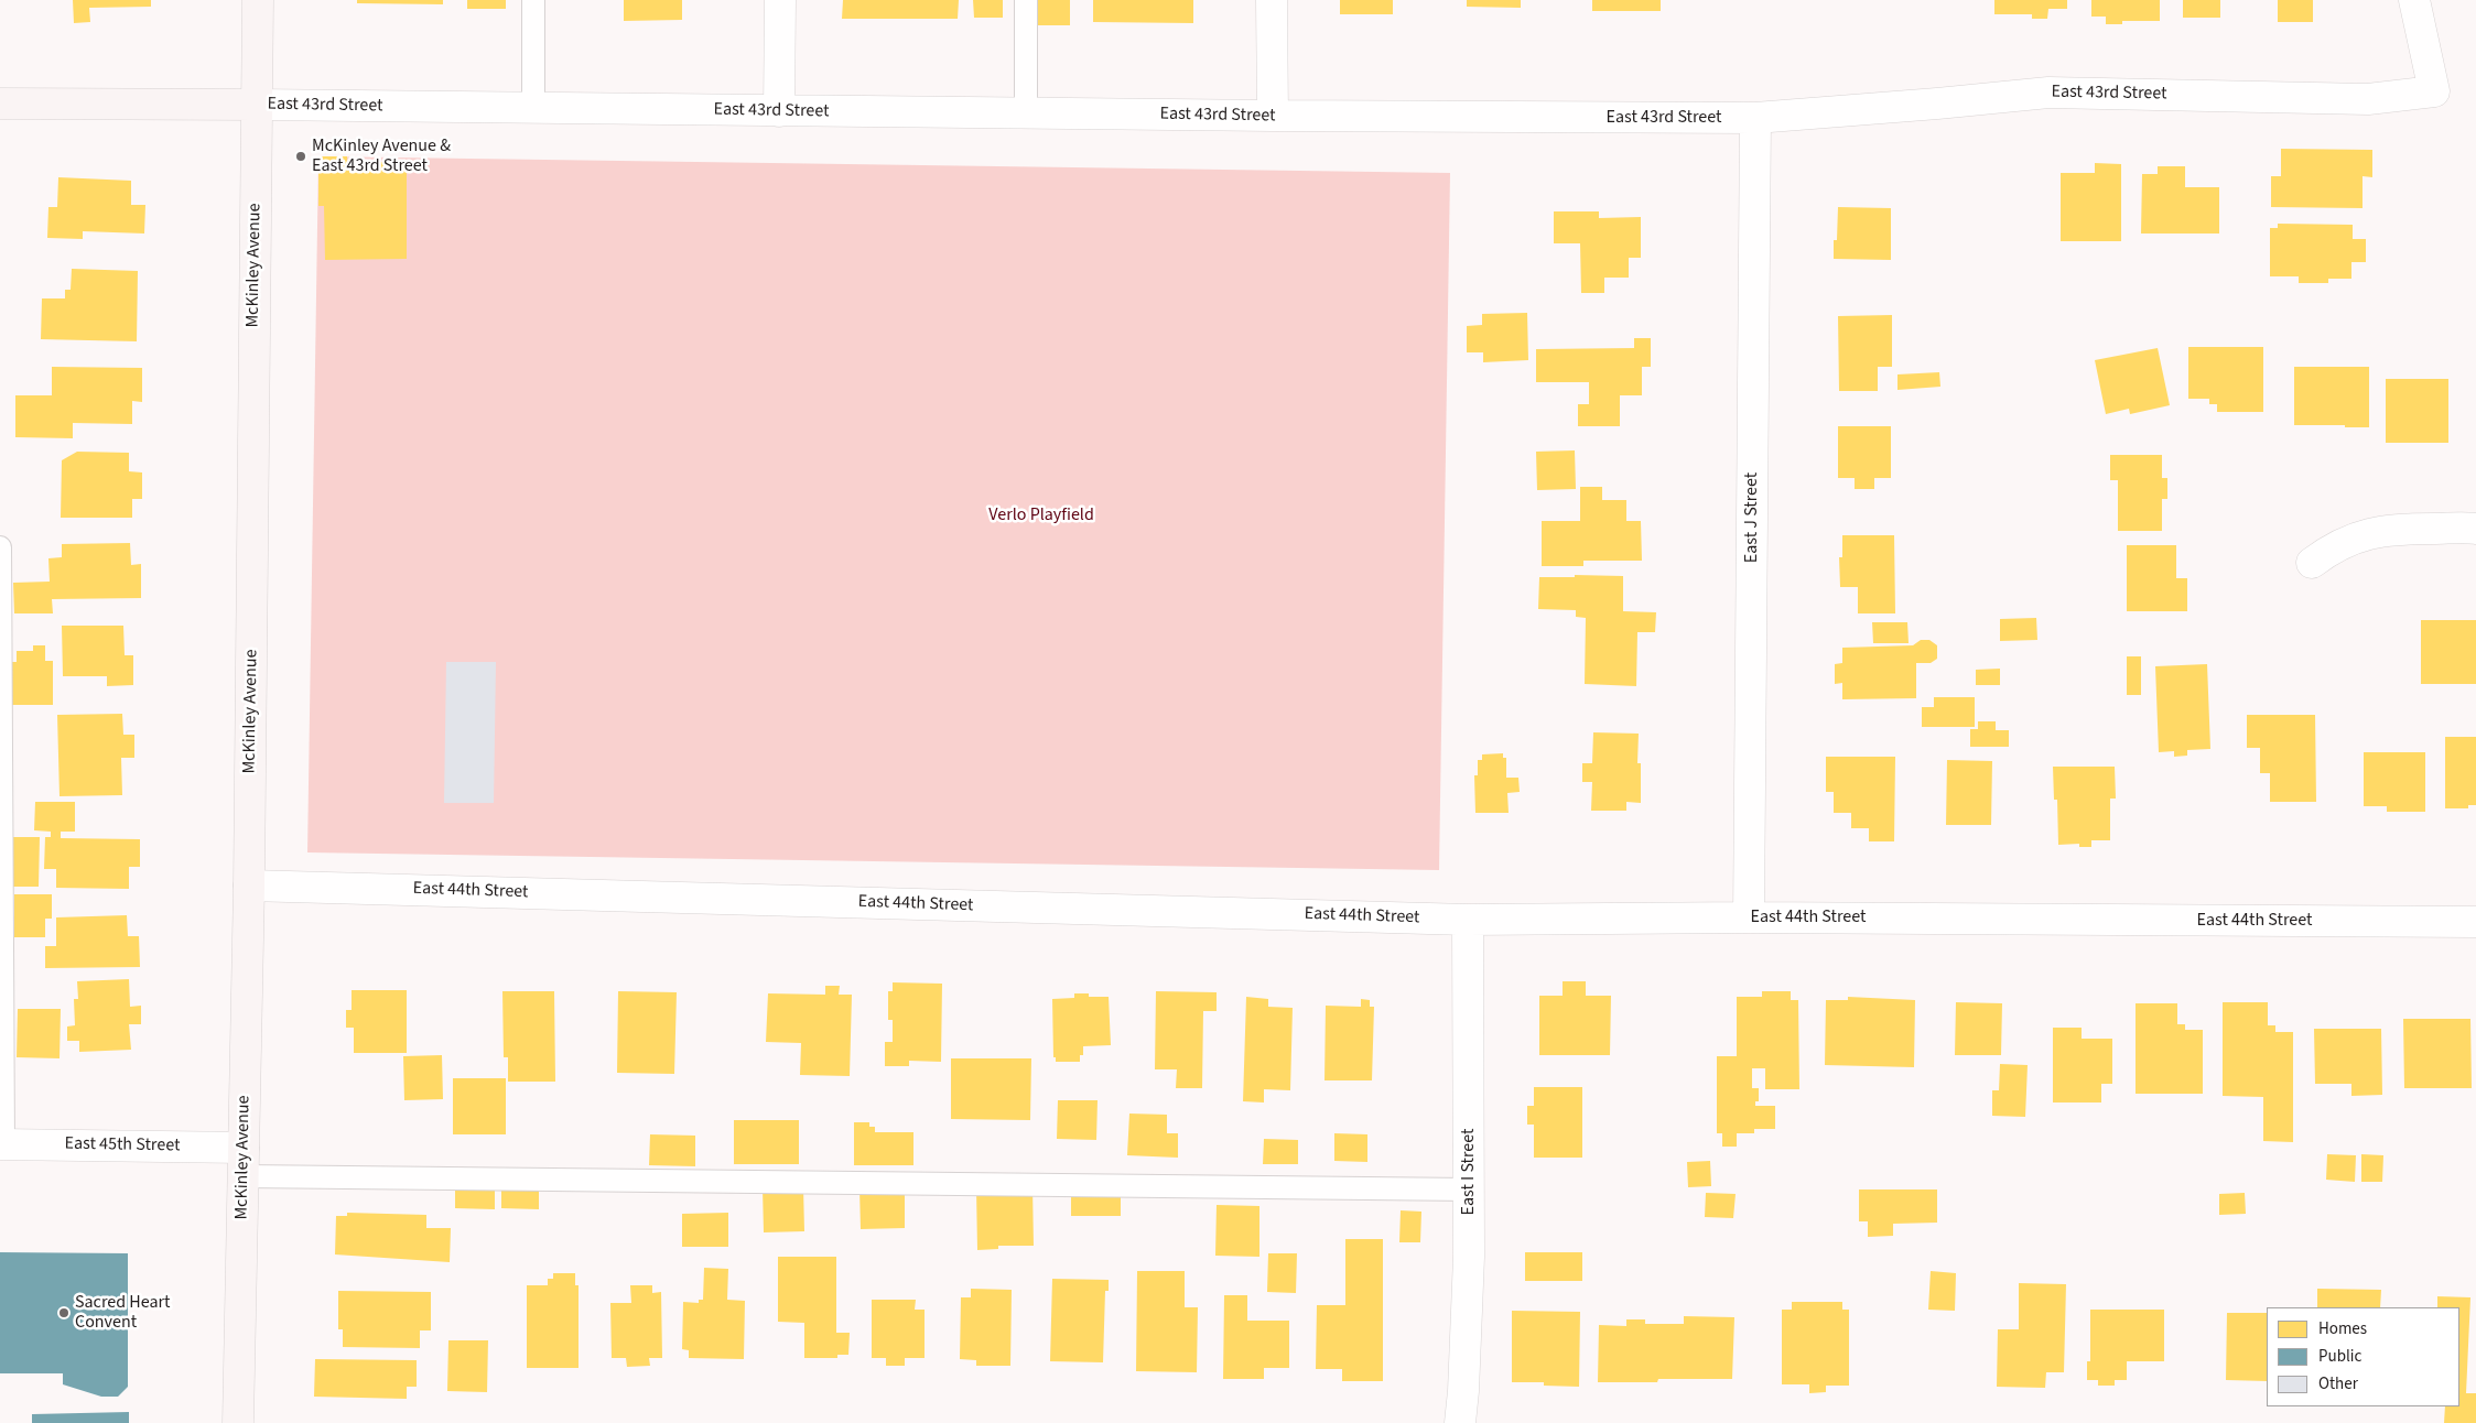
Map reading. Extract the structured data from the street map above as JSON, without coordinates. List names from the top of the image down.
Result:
{
  "streets": {
    "main road": ["East 43rd Street", "McKinley Avenue"],
    "street": [
      "East J Street",
      "East 44th Street",
      "East 45th Street",
      "East I Street"
    ]
  },
  "crossings": [
    ["East 43rd Street", "McKinley Avenue"],
    ["East 43rd Street", "East J Street"],
    ["McKinley Avenue", "East 44th Street"],
    ["McKinley Avenue", "East 45th Street"],
    ["East J Street", "East 44th Street"],
    ["East 44th Street", "East I Street"]
  ],
  "parks": ["Verlo Playfield"],
  "places": ["McKinley Avenue & East 43rd Street", "Sacred Heart Convent"],
  "legend": ["Homes", "Public", "Other"]
}
